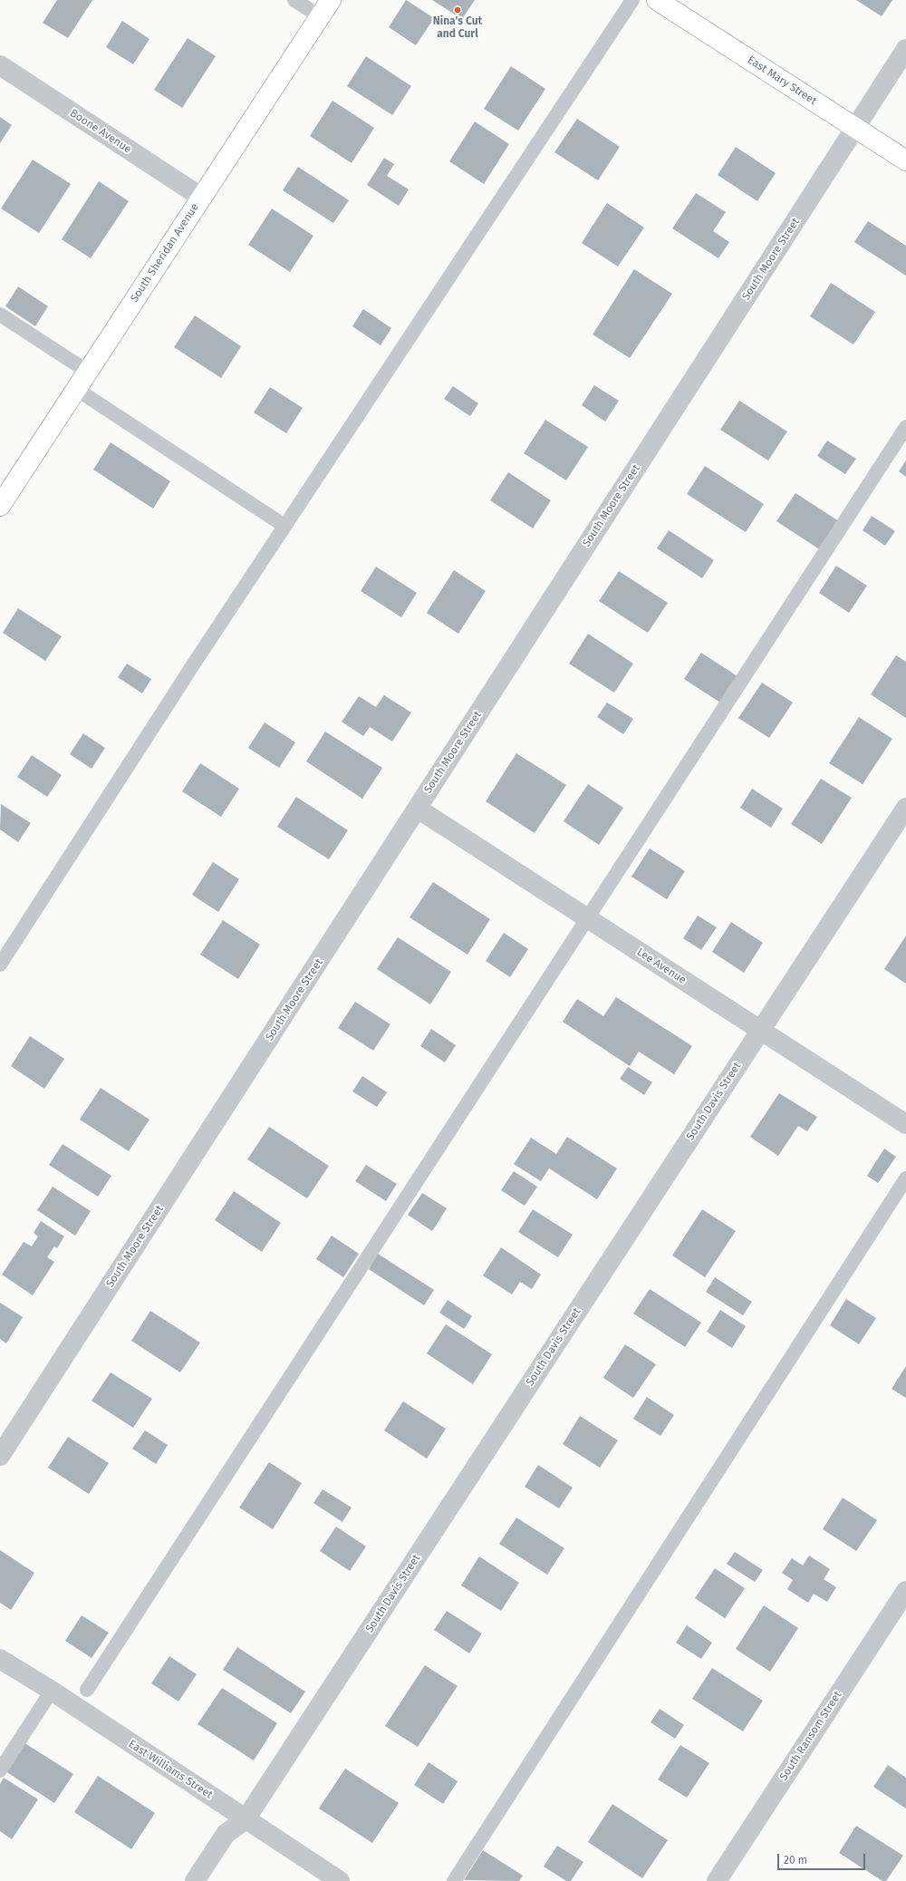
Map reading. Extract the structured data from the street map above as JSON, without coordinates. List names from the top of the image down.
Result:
{
  "streets": {
    "street": [
      "East Mary Street",
      "Boone Avenue",
      "South Sheridan Avenue",
      "South Moore Street",
      "Lee Avenue",
      "South Davis Street",
      "South Ransom Street",
      "East Williams Street"
    ]
  },
  "crossings": [
    ["East Mary Street", "South Moore Street"],
    ["Boone Avenue", "South Sheridan Avenue"],
    ["South Moore Street", "Lee Avenue"],
    ["Lee Avenue", "South Davis Street"],
    ["South Davis Street", "East Williams Street"]
  ],
  "places": ["Nina's Cut and Curl"],
  "scale_bar": "20 m"
}
